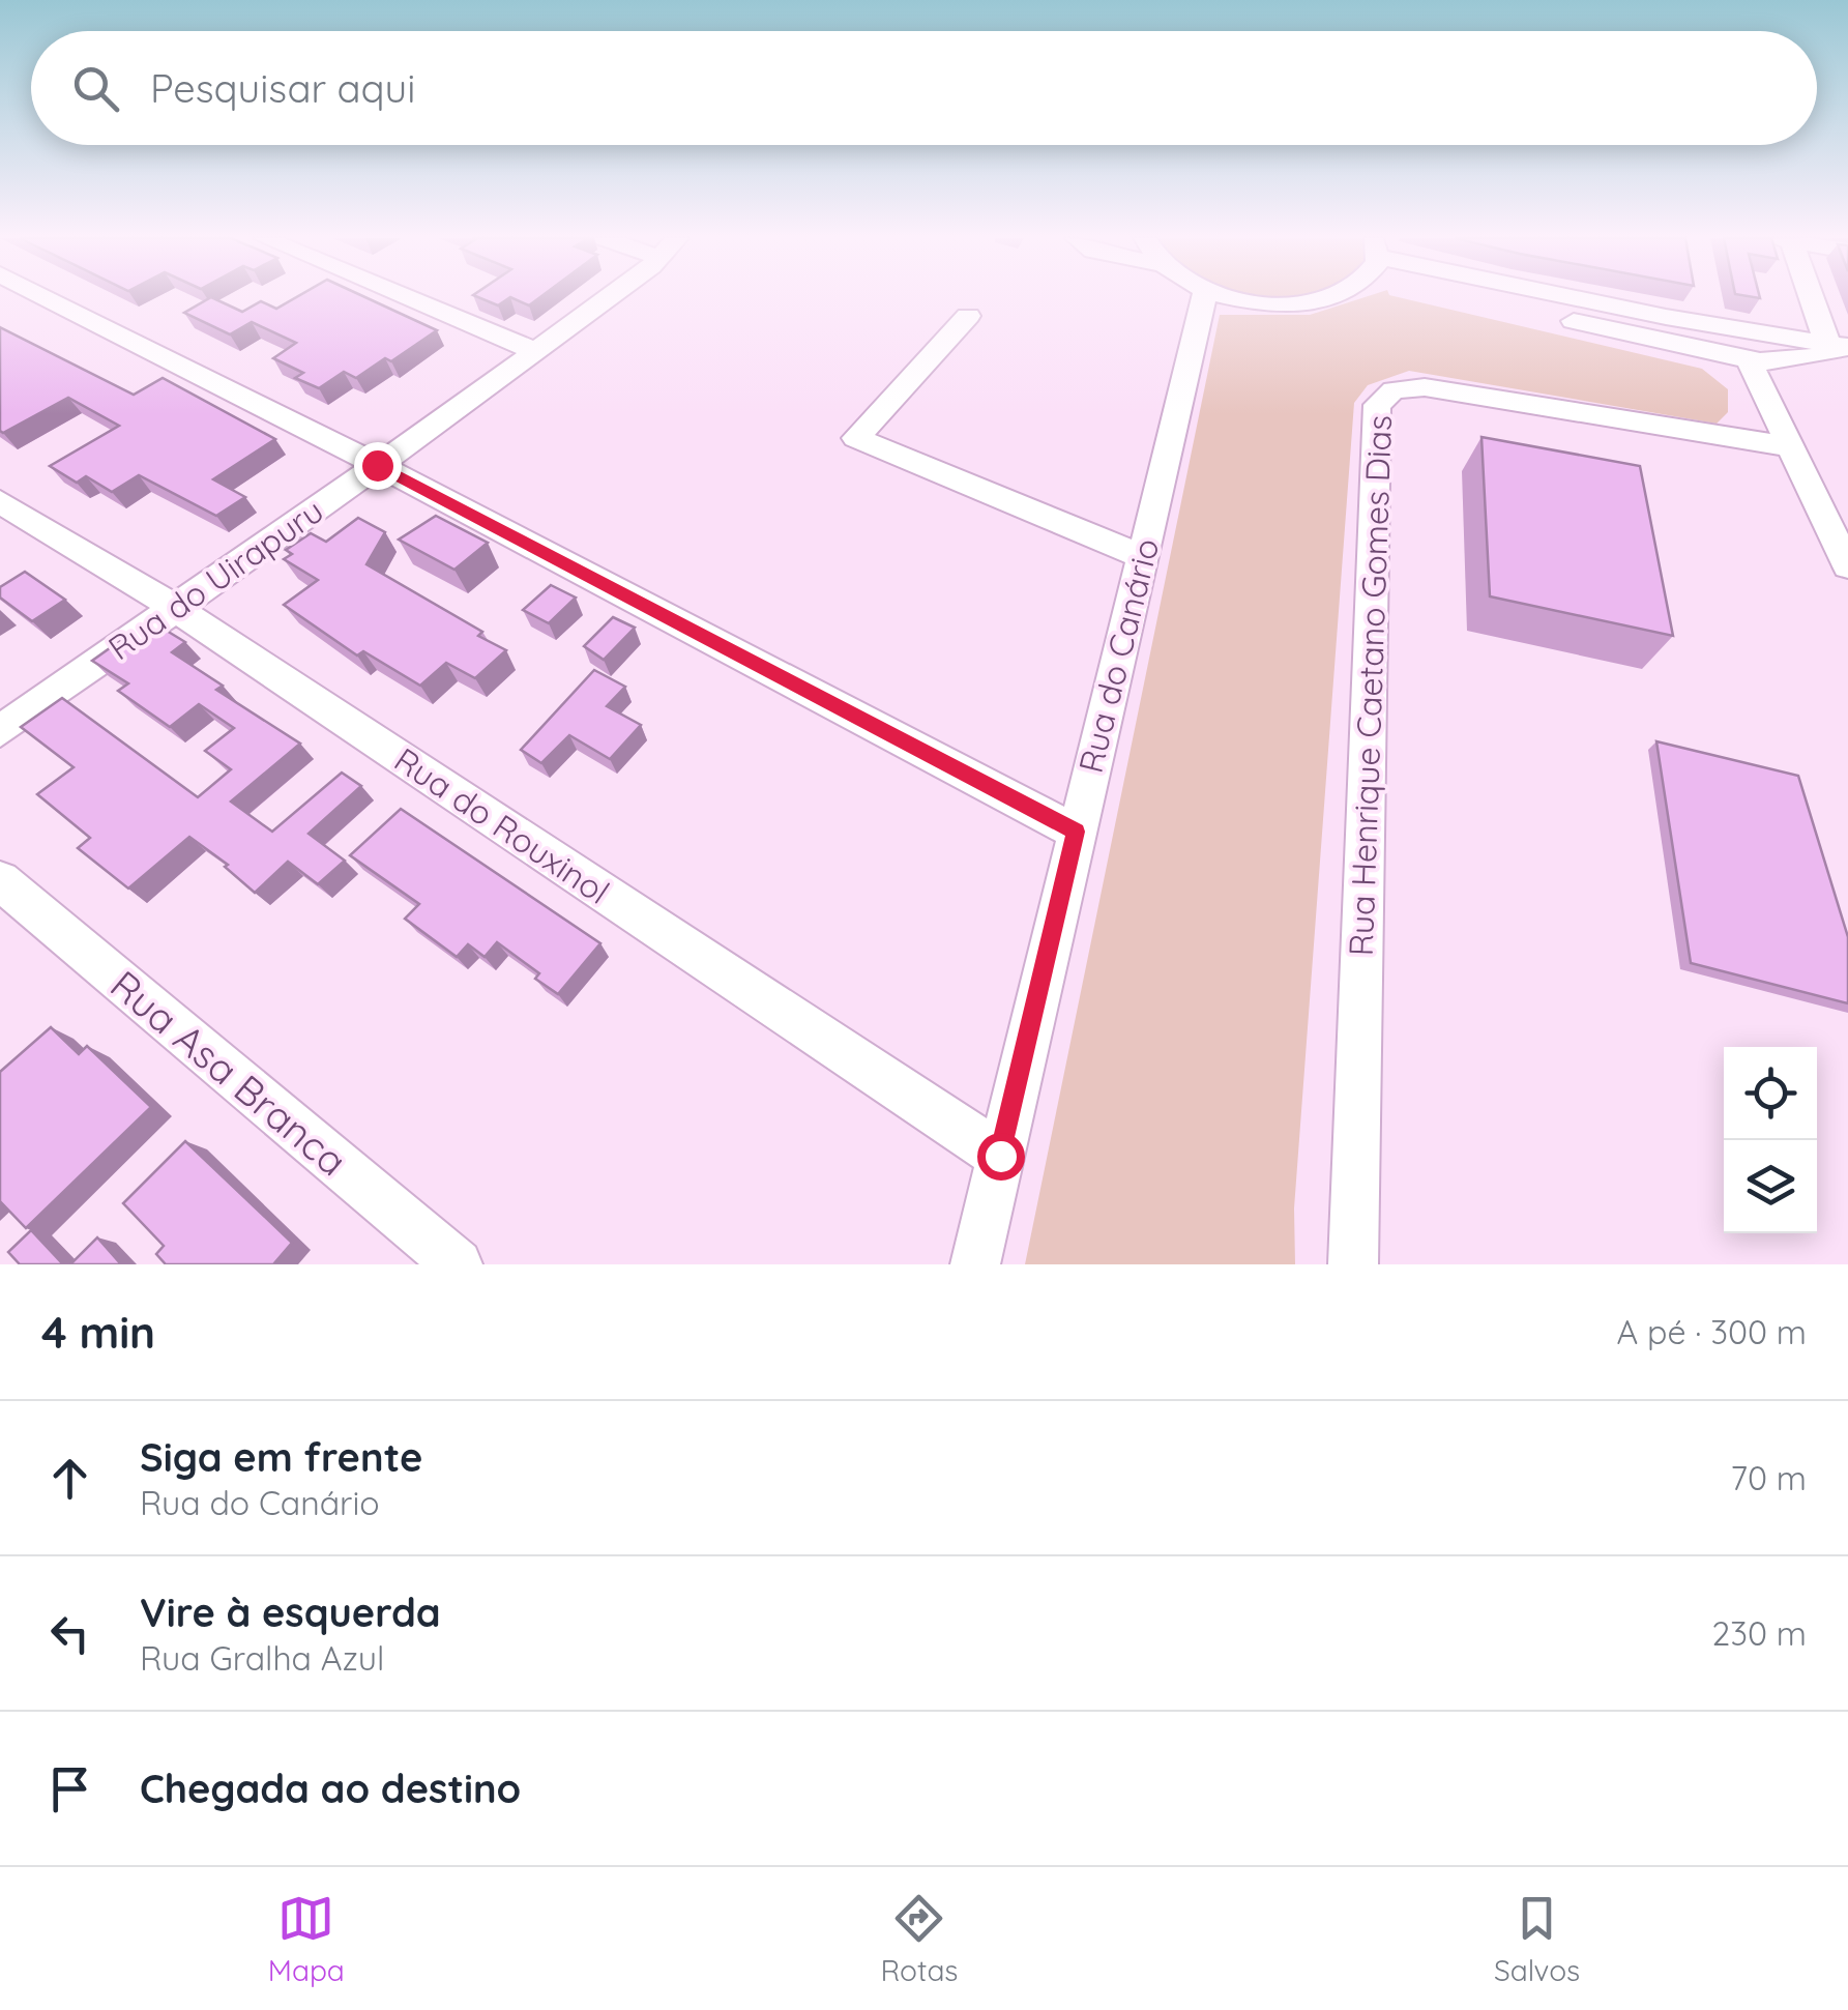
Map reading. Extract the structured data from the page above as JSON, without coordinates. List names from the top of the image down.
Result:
{
  "streets": {
    "street": [
      "Rua do Uirapuru",
      "Rua do Canário",
      "Rua Henrique Caetano Gomes Dias",
      "Rua do Rouxinol",
      "Rua Asa Branca"
    ]
  },
  "crossings": [
    ["Rua do Uirapuru", "Rua do Rouxinol"],
    ["Rua do Canário", "Rua do Rouxinol"]
  ],
  "page": {
    "search": "Pesquisar aqui",
    "heading": ["4 min", "A pé · 300 m"],
    "list": [
      ["Siga em frente", "Rua do Canário", "70 m"],
      ["Vire à esquerda", "Rua Gralha Azul", "230 m"],
      "Chegada ao destino"
    ],
    "nav": ["Mapa", "Rotas", "Salvos"]
  }
}
